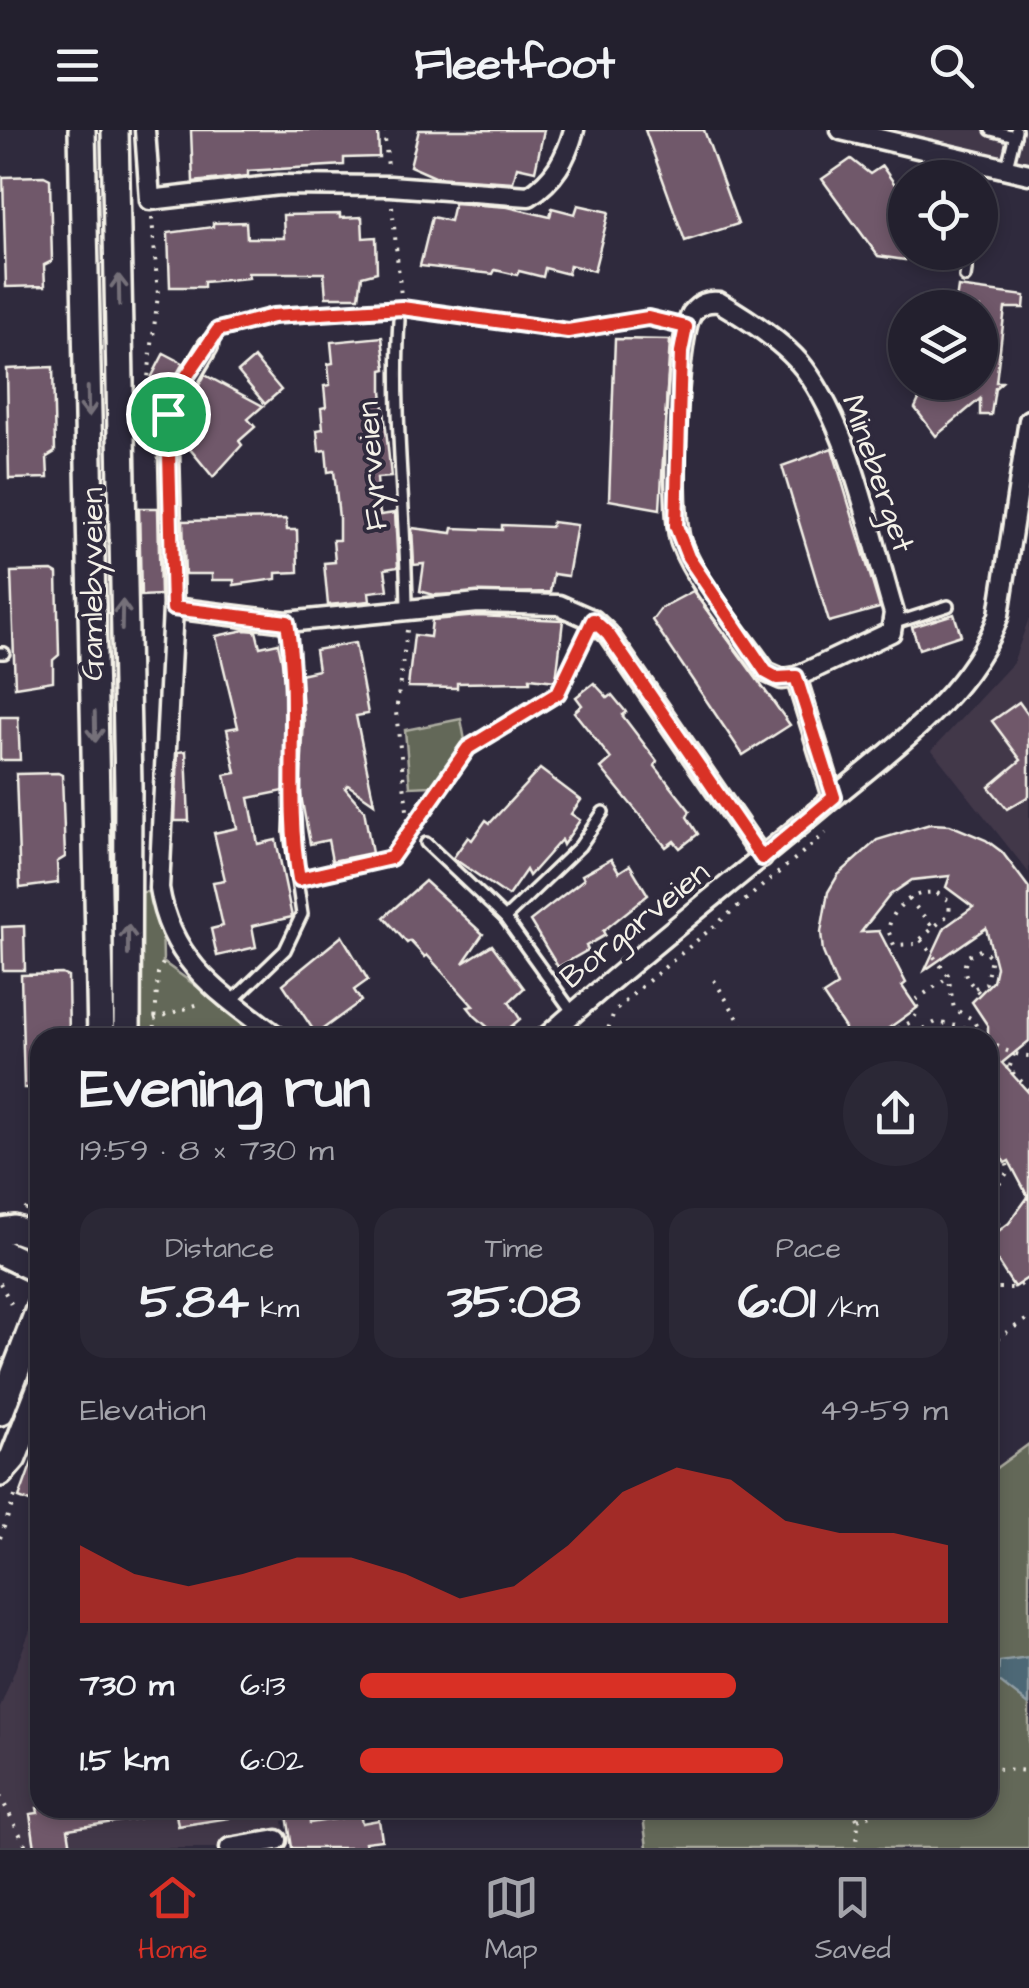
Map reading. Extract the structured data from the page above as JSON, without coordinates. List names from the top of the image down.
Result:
{
  "streets": {
    "street": ["Mineberget", "Gamlebyveien", "Borgarveien"],
    "lane": ["Fyrveien"]
  },
  "page": {
    "header": "Fleetfoot",
    "heading": ["Evening run", "19:59 · 8 × 730 m"],
    "stats": [
      ["Distance", "5.84 km"],
      ["Time", "35:08"],
      ["Pace", "6:01 /km"]
    ],
    "chart": ["Elevation", "49–59 m"],
    "list": [
      {
        "name": "730 m",
        "note": "6:13"
      },
      {
        "name": "1.5 km",
        "note": "6:02"
      }
    ],
    "tabs": ["Home", "Map", "Saved"]
  }
}
